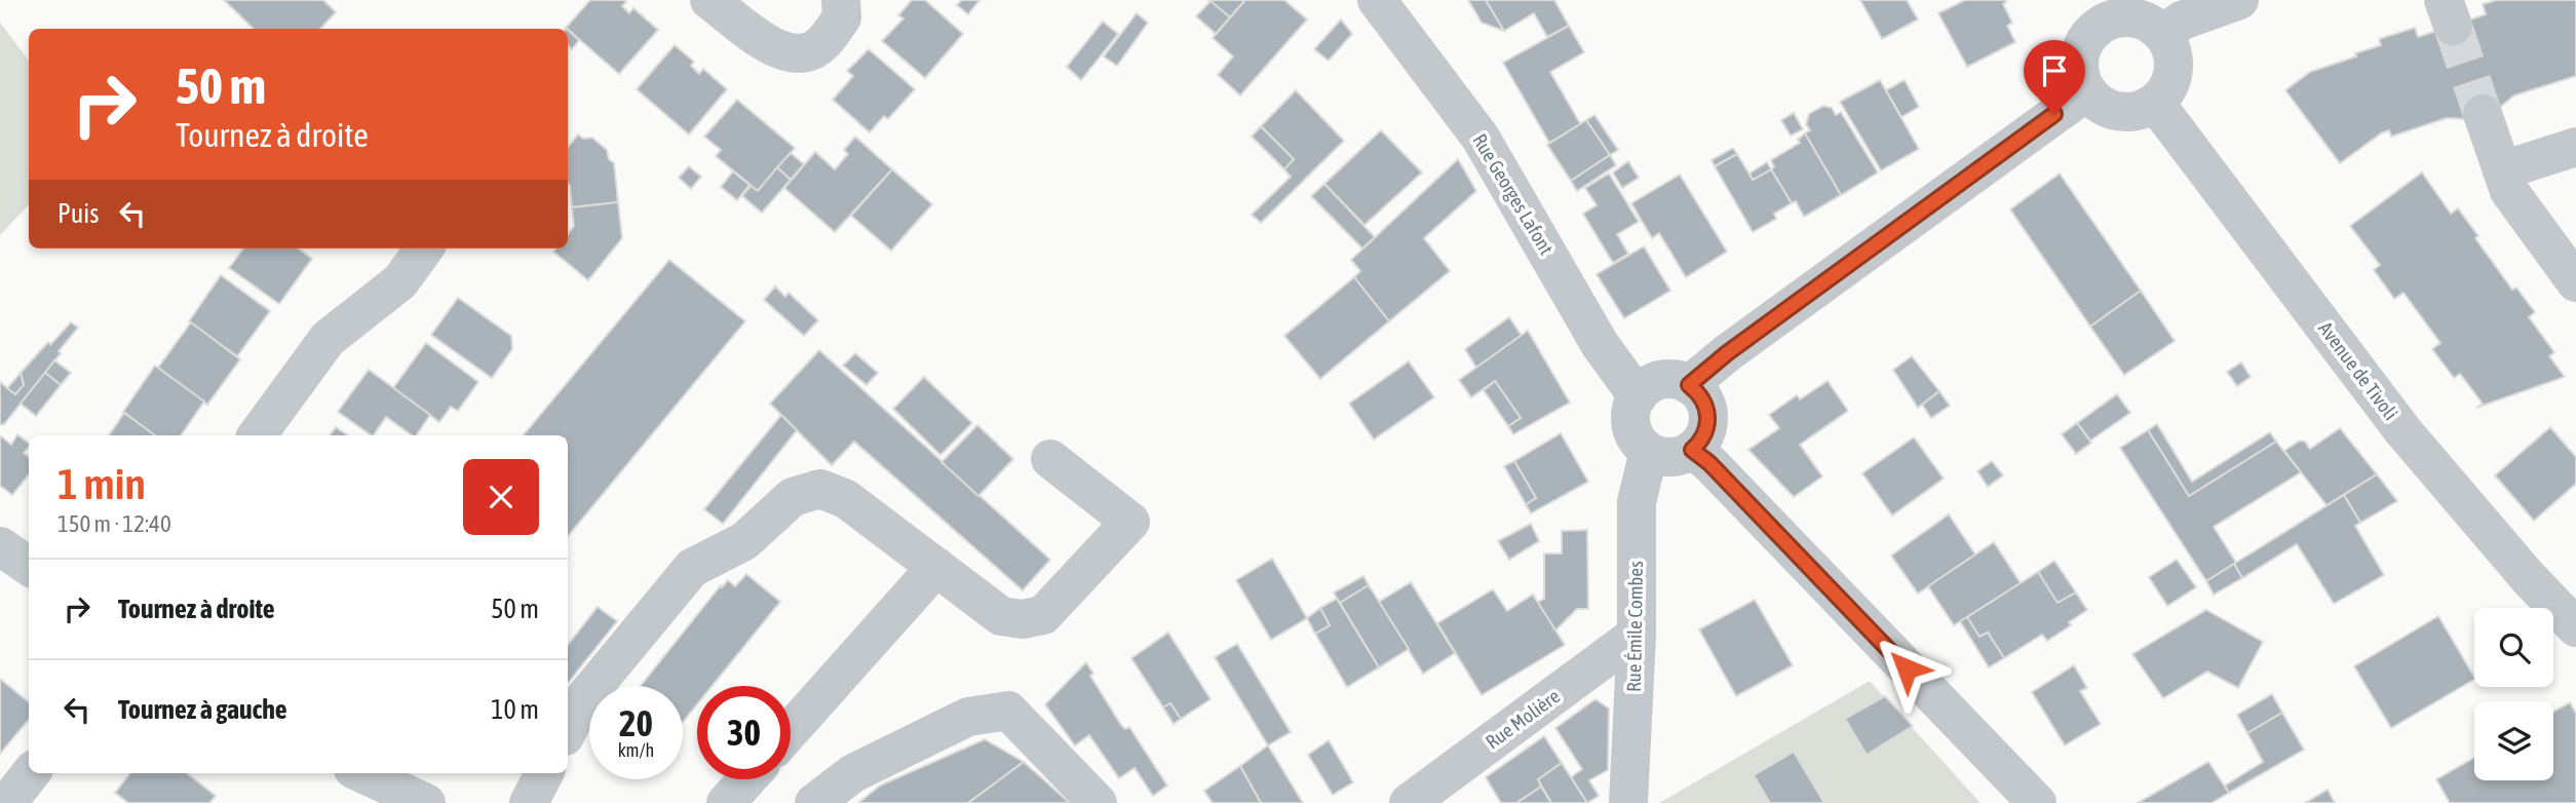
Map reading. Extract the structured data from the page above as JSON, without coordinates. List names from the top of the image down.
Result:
{
  "streets": {
    "street": [
      "Rue Georges Lafont",
      "Avenue de Tivoli",
      "Rue Émile Combes",
      "Rue Molière"
    ]
  },
  "crossings": [
    ["Rue Georges Lafont", "Rue Émile Combes"],
    ["Rue Émile Combes", "Rue Molière"]
  ],
  "page": {
    "turn": ["50 m", "Tournez à droite"],
    "then": "Puis",
    "heading": ["1 min", "150 m · 12:40"],
    "list": [
      {
        "name": "Tournez à droite",
        "value": "50 m"
      },
      {
        "name": "Tournez à gauche",
        "value": "10 m"
      }
    ],
    "speed": "20 km/h",
    "limit": "30"
  }
}
